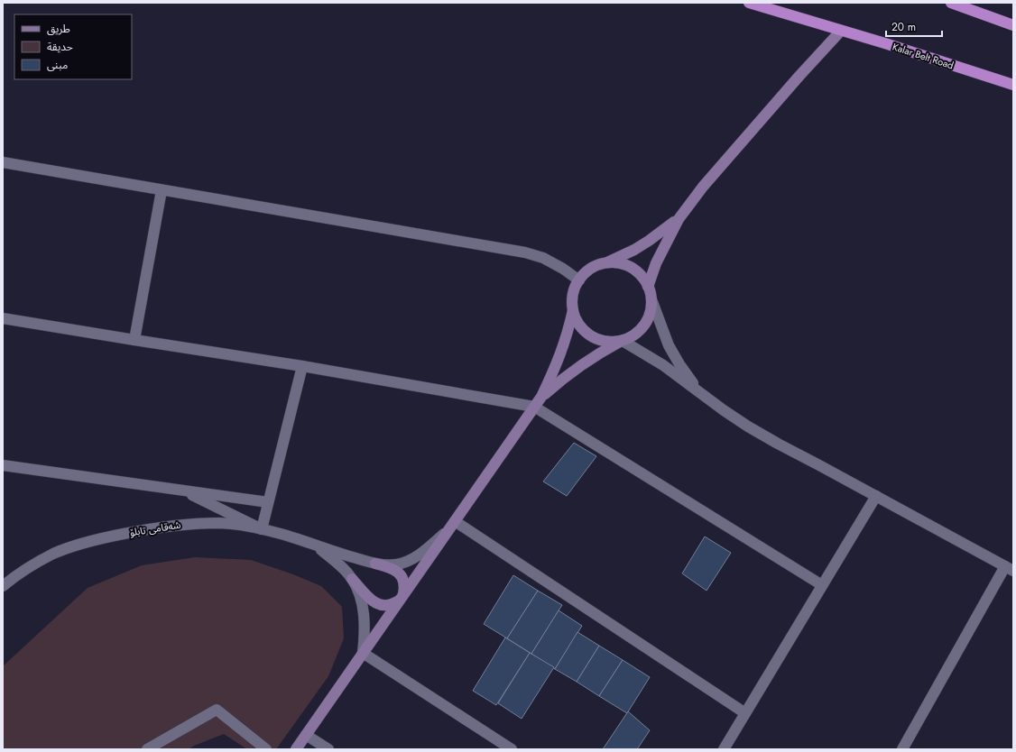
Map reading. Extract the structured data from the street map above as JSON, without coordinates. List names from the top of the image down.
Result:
{
  "streets": {
    "highway": ["Kalar Belt Road"],
    "street": ["شەقامی تابلۆ"]
  },
  "legend": ["طريق", "حديقة", "مبنى"],
  "scale_bar": "20 m"
}
